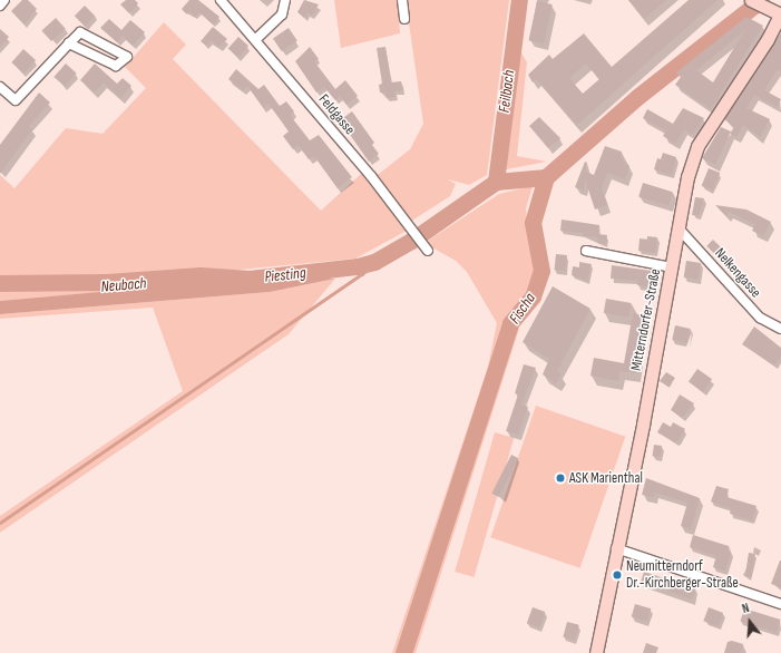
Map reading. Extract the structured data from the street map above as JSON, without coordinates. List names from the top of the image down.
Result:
{
  "streets": {
    "street": ["Feldgasse", "Nelkengasse", "Mitterndorfer-Straße"]
  },
  "crossings": [
    ["Nelkengasse", "Mitterndorfer-Straße"]
  ],
  "water": [
    "Feilbach",
    "Piesting",
    "Neubach",
    "Fischa"
  ],
  "places": ["ASK Marienthal", "Neumitterndorf Dr.-Kirchberger-Straße"],
  "north": "top"
}
